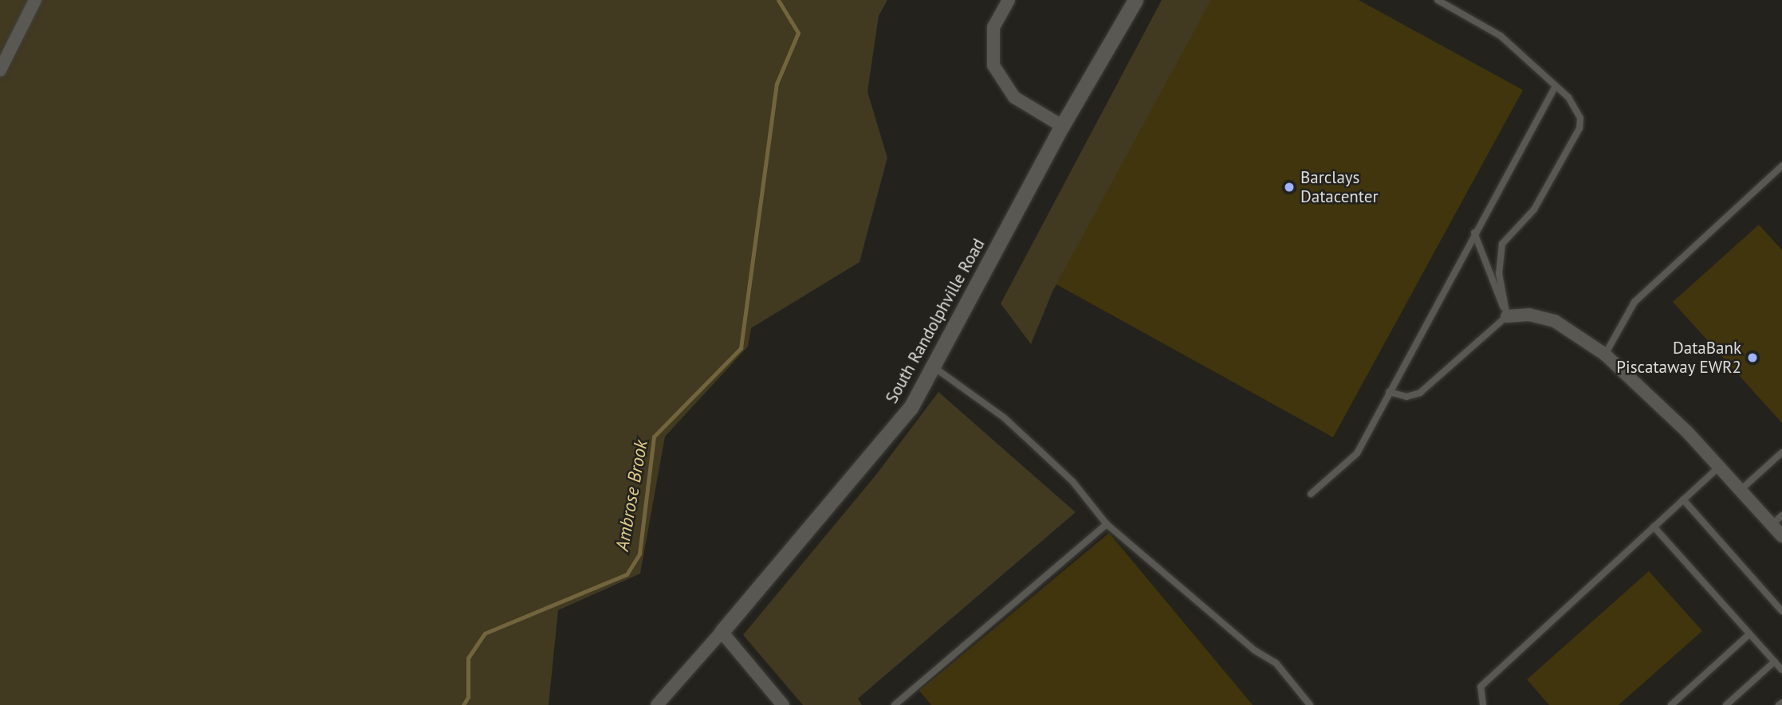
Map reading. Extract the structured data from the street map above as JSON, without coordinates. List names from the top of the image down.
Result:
{
  "streets": {
    "street": ["South Randolphville Road"]
  },
  "water": ["Ambrose Brook"],
  "places": ["Barclays Datacenter", "DataBank Piscataway EWR2"]
}
